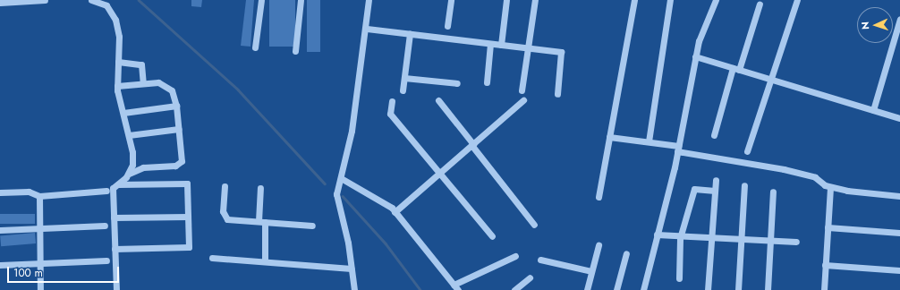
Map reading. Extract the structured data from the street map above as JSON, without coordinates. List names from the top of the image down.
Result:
{
  "scale_bar": "100 m",
  "north": "left"
}
